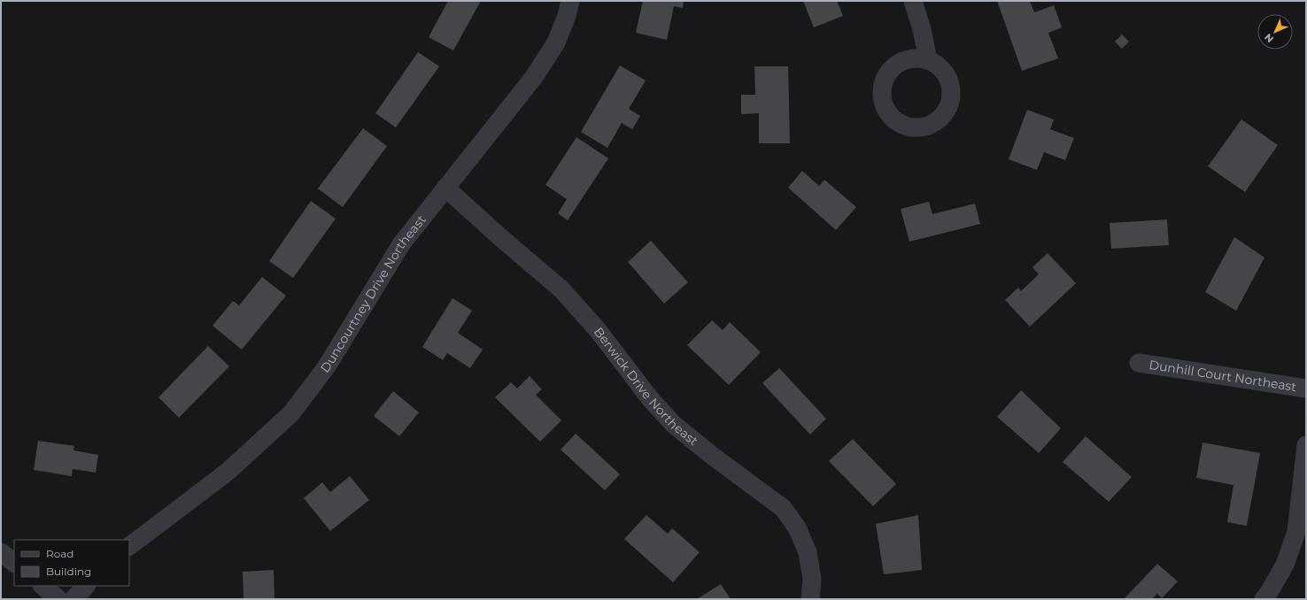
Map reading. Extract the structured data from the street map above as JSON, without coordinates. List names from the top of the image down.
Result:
{
  "streets": {
    "street": ["Duncourtney Drive Northeast", "Dunhill Court Northeast", "Berwick Drive Northeast"]
  },
  "crossings": [
    ["Duncourtney Drive Northeast", "Berwick Drive Northeast"]
  ],
  "legend": ["Road", "Building"],
  "north": "bottom left"
}
